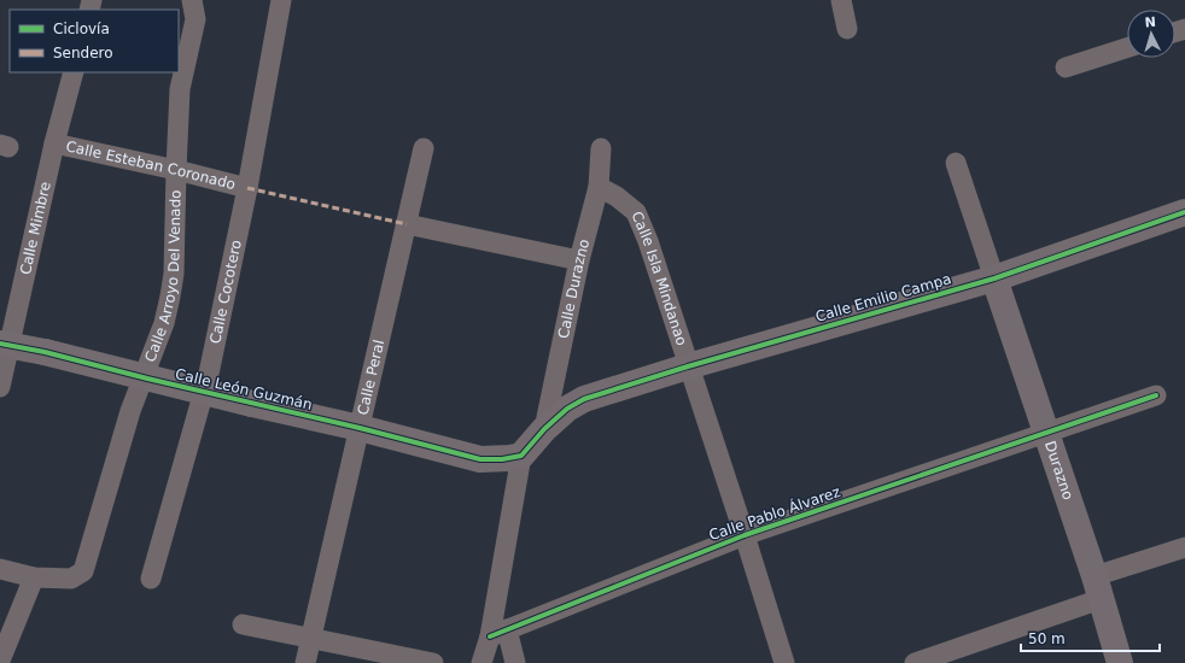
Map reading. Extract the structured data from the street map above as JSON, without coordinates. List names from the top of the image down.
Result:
{
  "streets": {
    "street": [
      "Calle Esteban Coronado",
      "Calle Mimbre",
      "Calle Arroyo Del Venado",
      "Calle Isla Mindanao",
      "Calle Durazno",
      "Calle Cocotero",
      "Calle Emilio Campa",
      "Calle Peral",
      "Calle León Guzmán",
      "Durazno",
      "Calle Pablo Álvarez"
    ]
  },
  "crossings": [
    ["Calle Esteban Coronado", "Calle Mimbre"],
    ["Calle Esteban Coronado", "Calle Arroyo Del Venado"],
    ["Calle Esteban Coronado", "Calle Cocotero"],
    ["Calle Mimbre", "Calle León Guzmán"],
    ["Calle Isla Mindanao", "Calle Durazno"],
    ["Calle Isla Mindanao", "Calle Emilio Campa"],
    ["Calle Isla Mindanao", "Calle Pablo Álvarez"],
    ["Calle Durazno", "Calle Emilio Campa"],
    ["Calle Durazno", "Calle León Guzmán"],
    ["Calle Emilio Campa", "Durazno"],
    ["Calle Peral", "Calle León Guzmán"],
    ["Durazno", "Calle Pablo Álvarez"]
  ],
  "legend": ["Ciclovía", "Sendero"],
  "scale_bar": "50 m",
  "north": "top"
}
